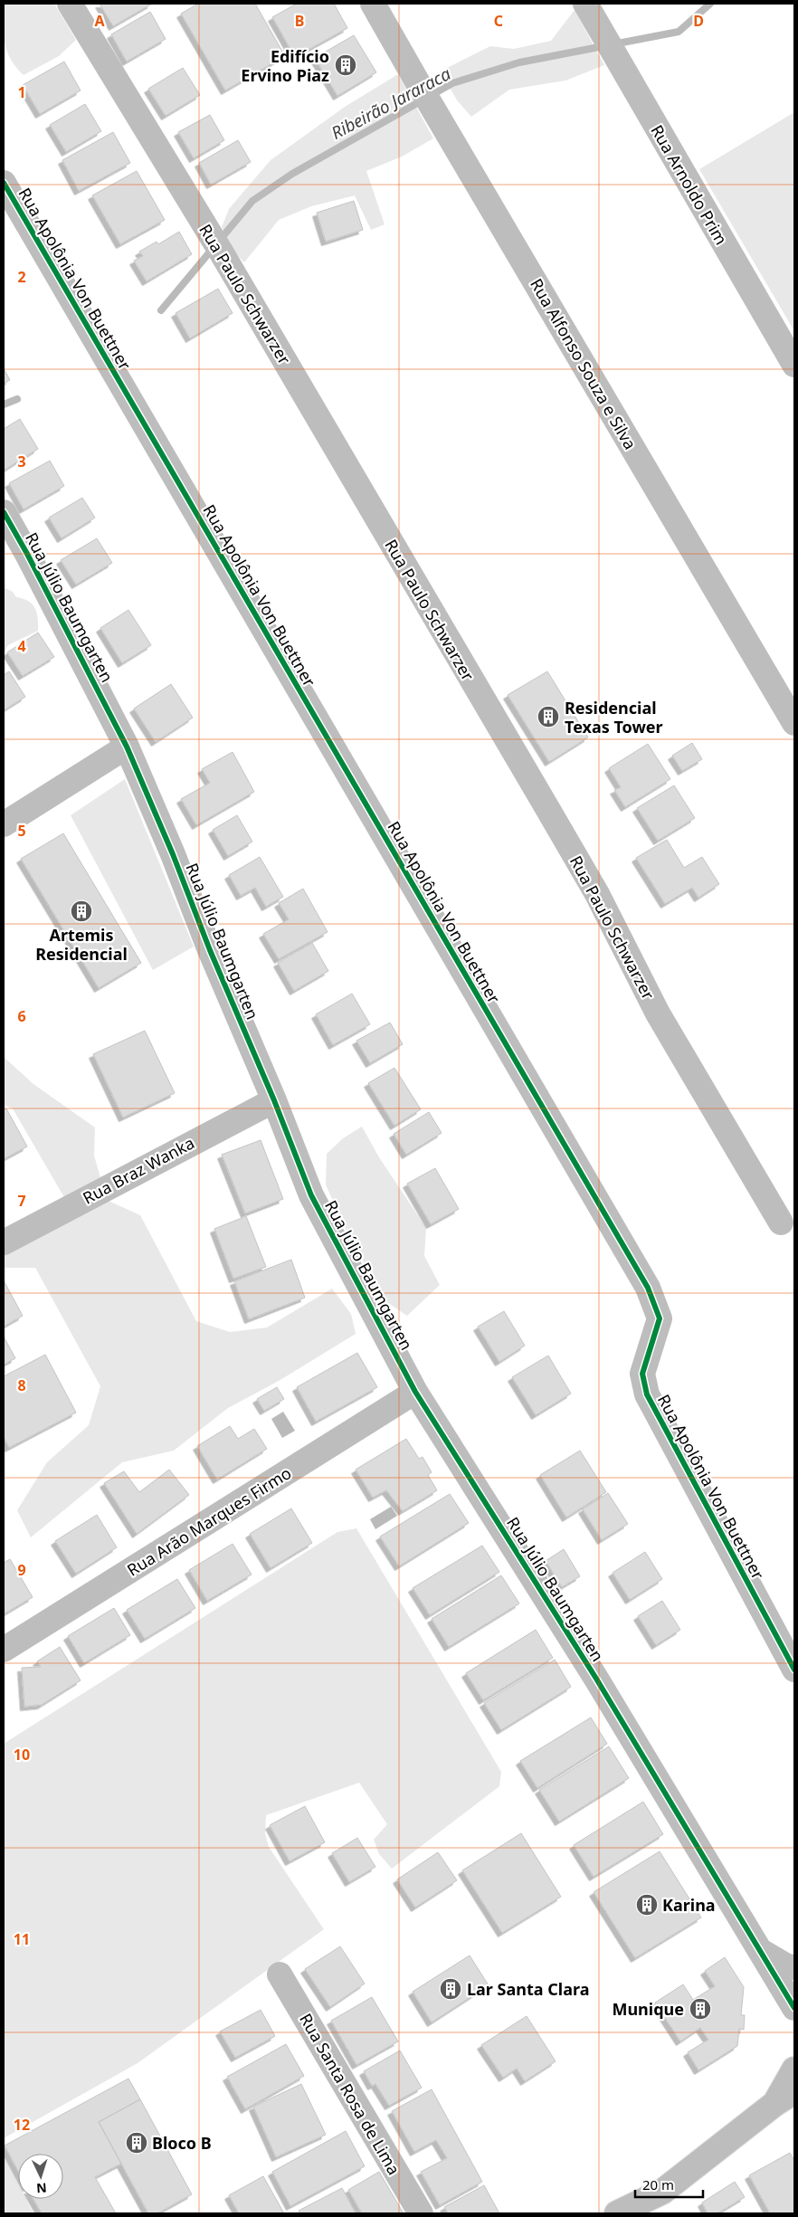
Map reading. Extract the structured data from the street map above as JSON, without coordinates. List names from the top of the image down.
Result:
{
  "streets": {
    "street": [
      "Rua Arnoldo Prim",
      "Rua Apolônia Von Buettner",
      "Rua Paulo Schwarzer",
      "Rua Alfonso Souza e Silva",
      "Rua Júlio Baumgarten",
      "Rua Braz Wanka",
      "Rua Arão Marques Firmo",
      "Rua Santa Rosa de Lima"
    ]
  },
  "crossings": [
    ["Rua Júlio Baumgarten", "Rua Braz Wanka"],
    ["Rua Júlio Baumgarten", "Rua Arão Marques Firmo"]
  ],
  "water": ["Ribeirão Jararaca"],
  "places": {
    "building": [
      "Edifício Ervino Piaz",
      "Residencial Texas Tower",
      "Artemis Residencial",
      "Karina",
      "Lar Santa Clara",
      "Munique",
      "Bloco B"
    ]
  },
  "scale_bar": "20 m",
  "north": "bottom",
  "grid": {
    "columns": [
      "A",
      "B",
      "C",
      "D"
    ],
    "rows": [
      "1",
      "2",
      "3",
      "4",
      "5",
      "6",
      "7",
      "8",
      "9",
      "10",
      "11",
      "12"
    ]
  }
}
